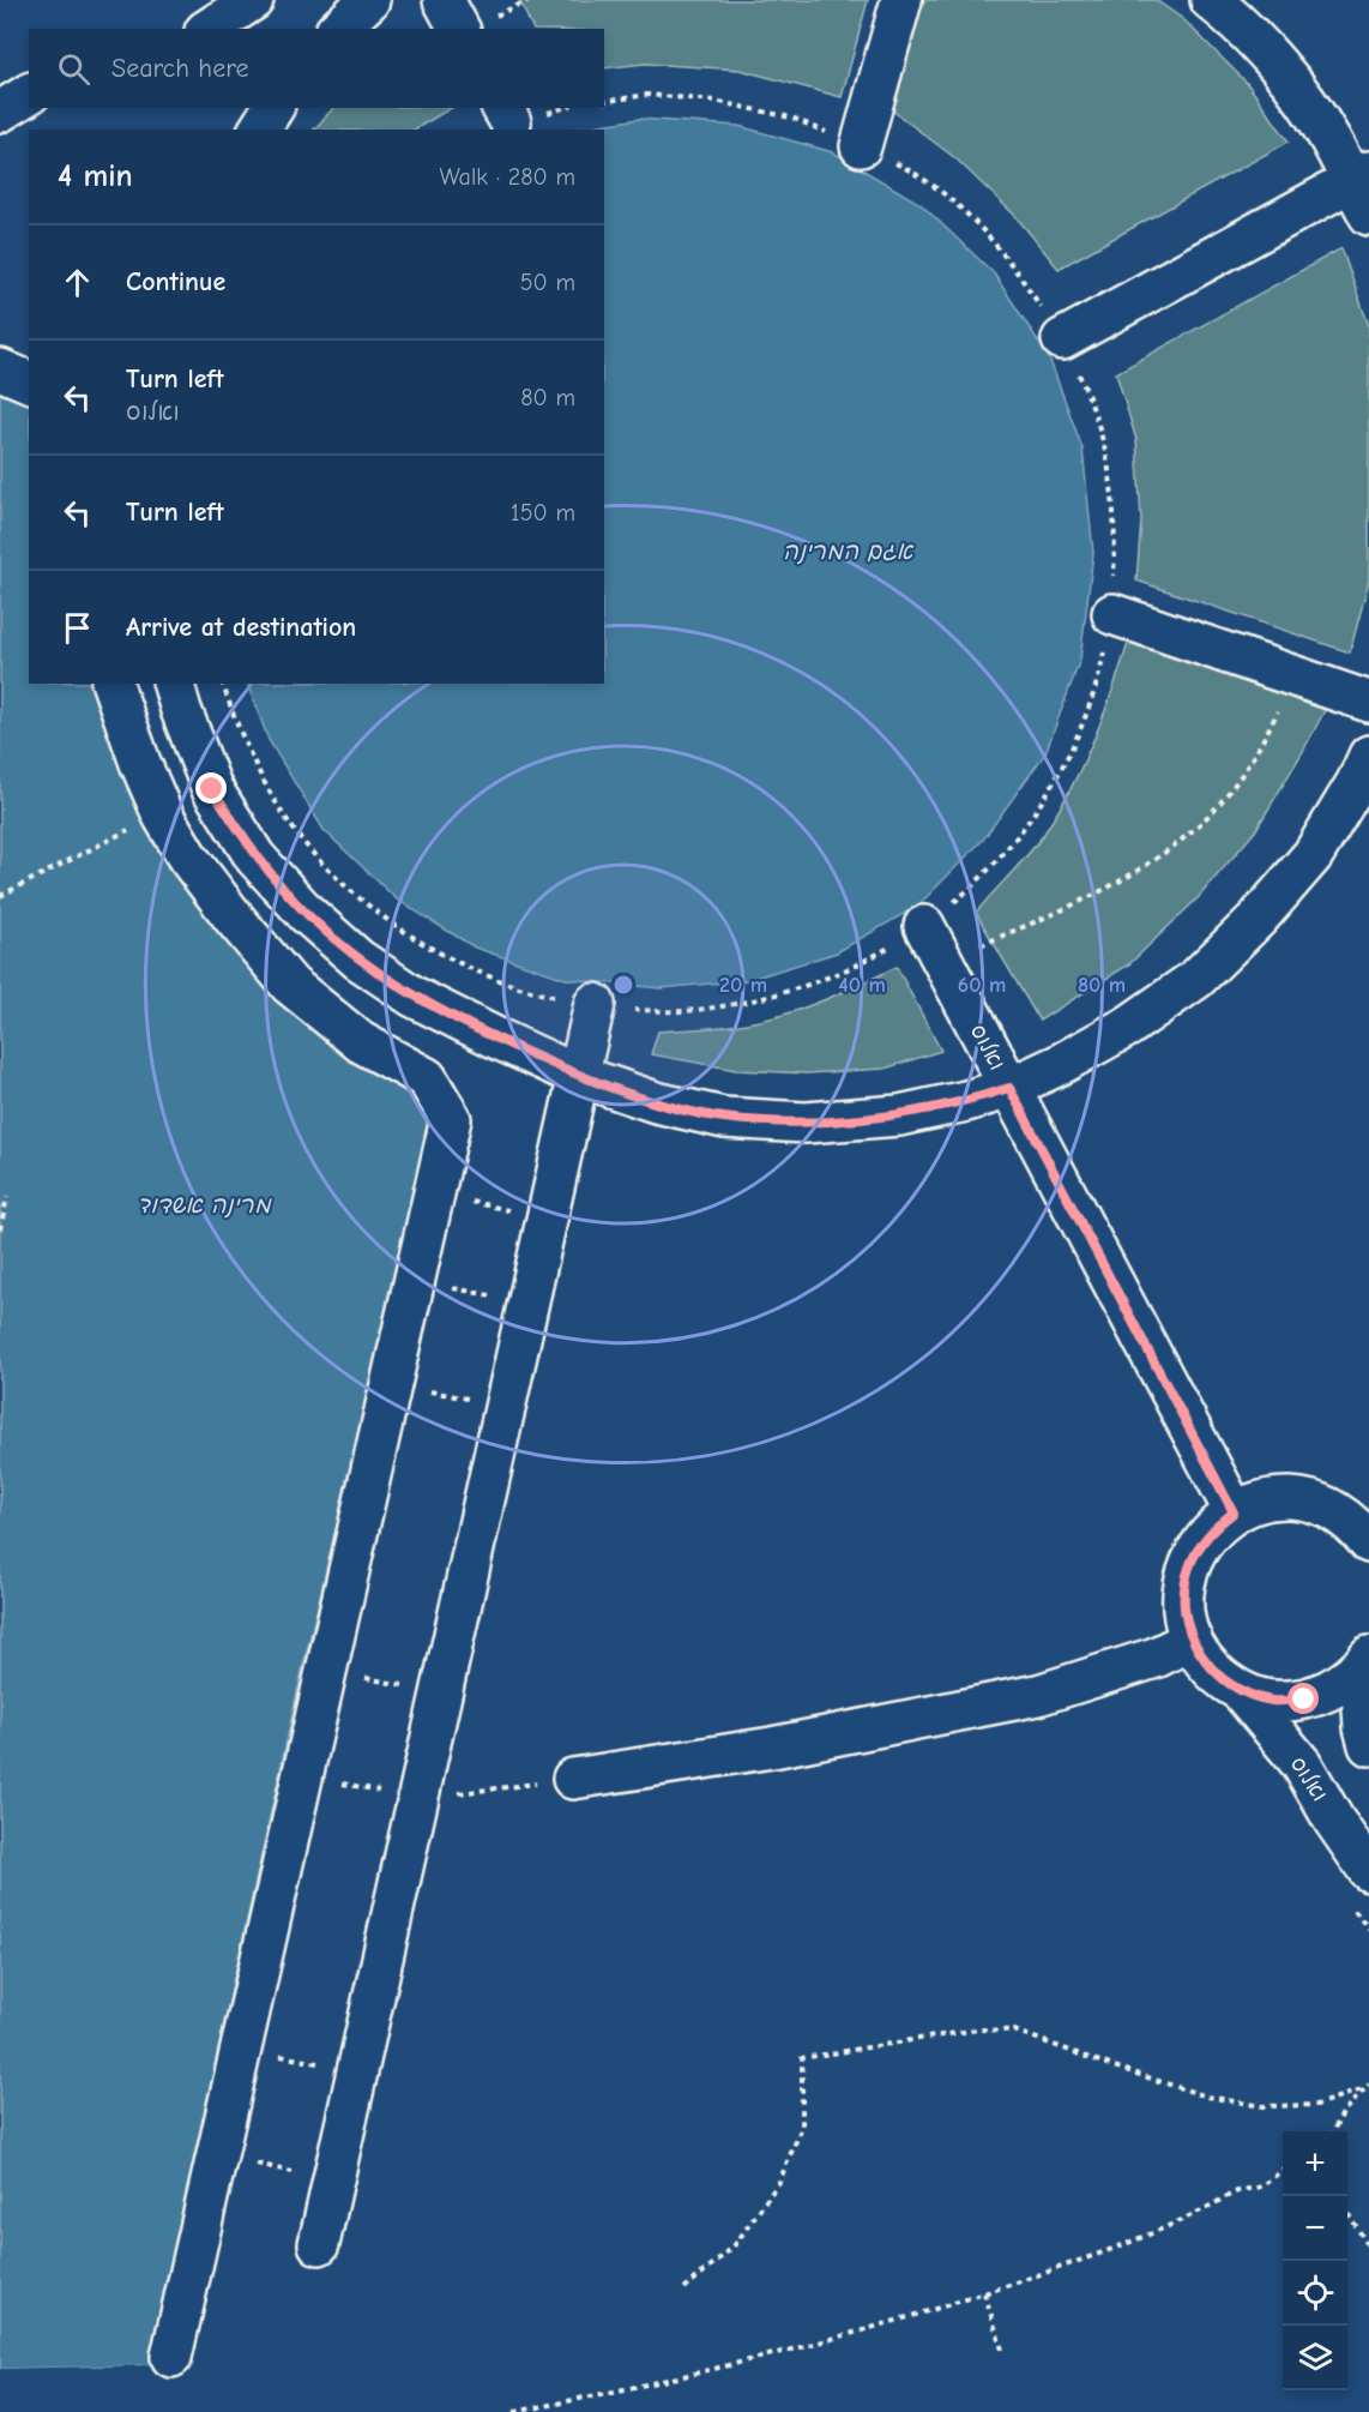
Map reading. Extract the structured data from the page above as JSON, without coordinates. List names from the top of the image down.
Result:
{
  "streets": {
    "street": ["ואלוס"]
  },
  "water": ["אגם המרינה", "מרינה אשדוד"],
  "page": {
    "search": "Search here",
    "heading": ["4 min", "Walk · 280 m"],
    "list": [
      ["Continue", "50 m"],
      ["Turn left", "ואלוס", "80 m"],
      ["Turn left", "150 m"],
      "Arrive at destination"
    ],
    "map_buttons": ["+", "−"]
  },
  "rings": [
    "20 m",
    "40 m",
    "60 m",
    "80 m"
  ]
}
